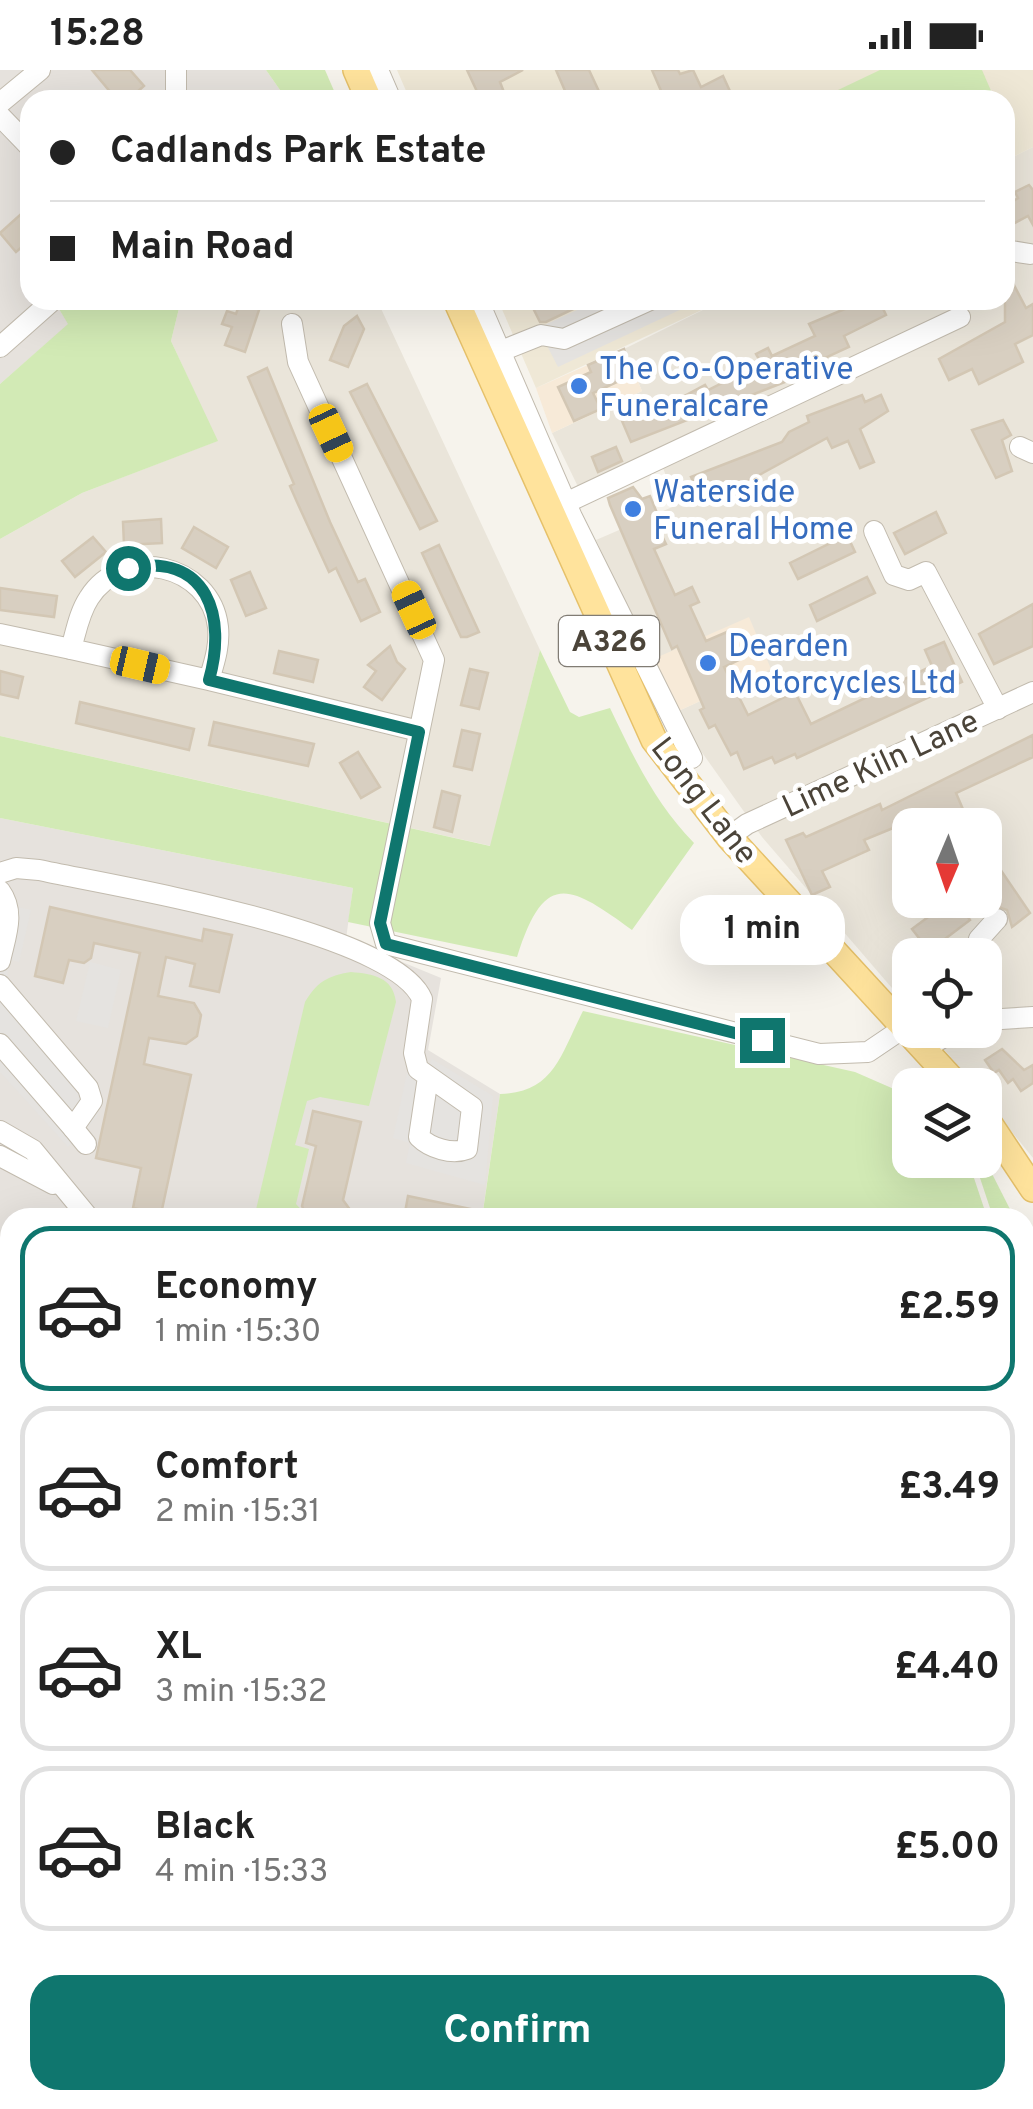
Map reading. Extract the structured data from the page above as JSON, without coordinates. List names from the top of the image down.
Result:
{
  "streets": {
    "main road": ["A326", "Long Lane"],
    "street": ["Lime Kiln Lane"]
  },
  "crossings": [
    ["Lime Kiln Lane", "Long Lane"]
  ],
  "places": ["The Co-Operative Funeralcare", "Waterside Funeral Home", "Dearden Motorcycles Ltd"],
  "north": "bottom",
  "page": {
    "status": "15:28",
    "banner": ["Cadlands Park Estate", "Main Road"],
    "bubble": "1 min",
    "list": [
      {
        "name": "Economy",
        "note": "1 min · 15:30",
        "value": "£2.59"
      },
      {
        "name": "Comfort",
        "note": "2 min · 15:31",
        "value": "£3.49"
      },
      {
        "name": "XL",
        "note": "3 min · 15:32",
        "value": "£4.40"
      },
      {
        "name": "Black",
        "note": "4 min · 15:33",
        "value": "£5.00"
      }
    ],
    "buttons": "Confirm"
  }
}
